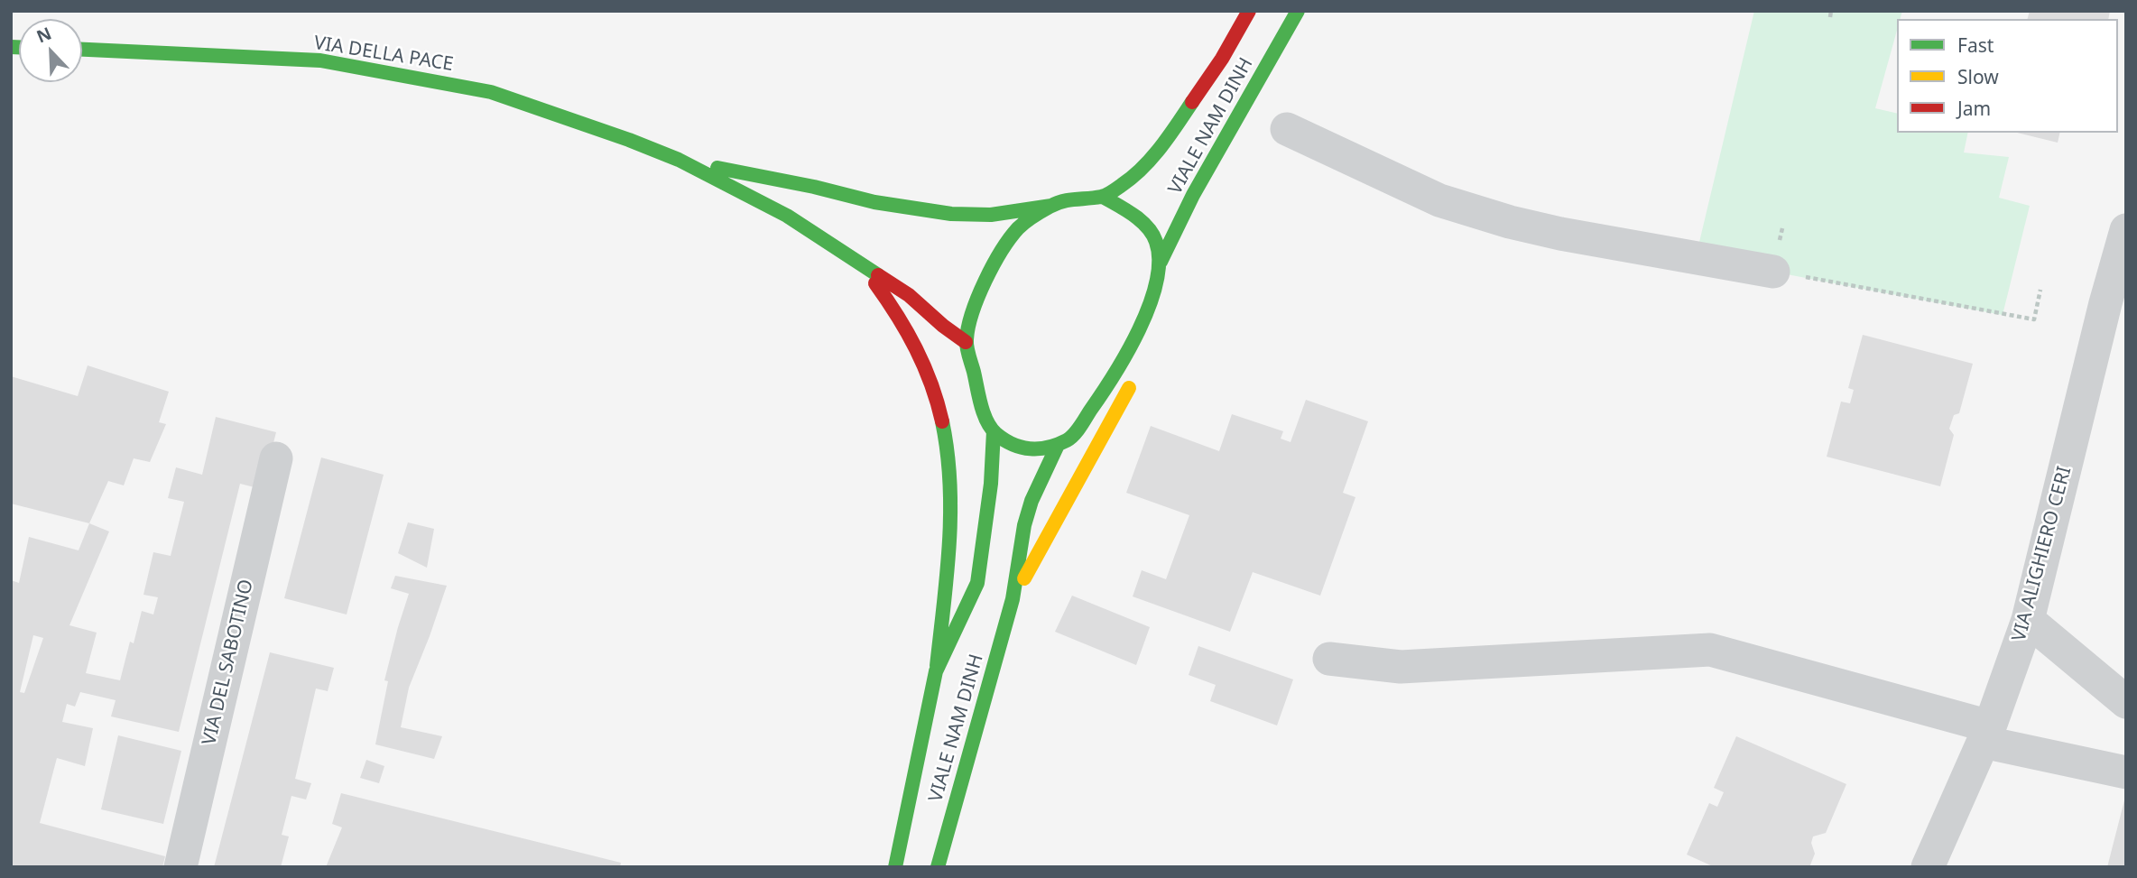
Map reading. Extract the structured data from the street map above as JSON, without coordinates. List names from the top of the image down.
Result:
{
  "streets": {
    "main road": ["VIA DELLA PACE", "VIALE NAM DINH"],
    "street": ["VIA ALIGHIERO CERI", "VIA DEL SABOTINO"]
  },
  "legend": ["Fast", "Slow", "Jam"],
  "north": "top left"
}
